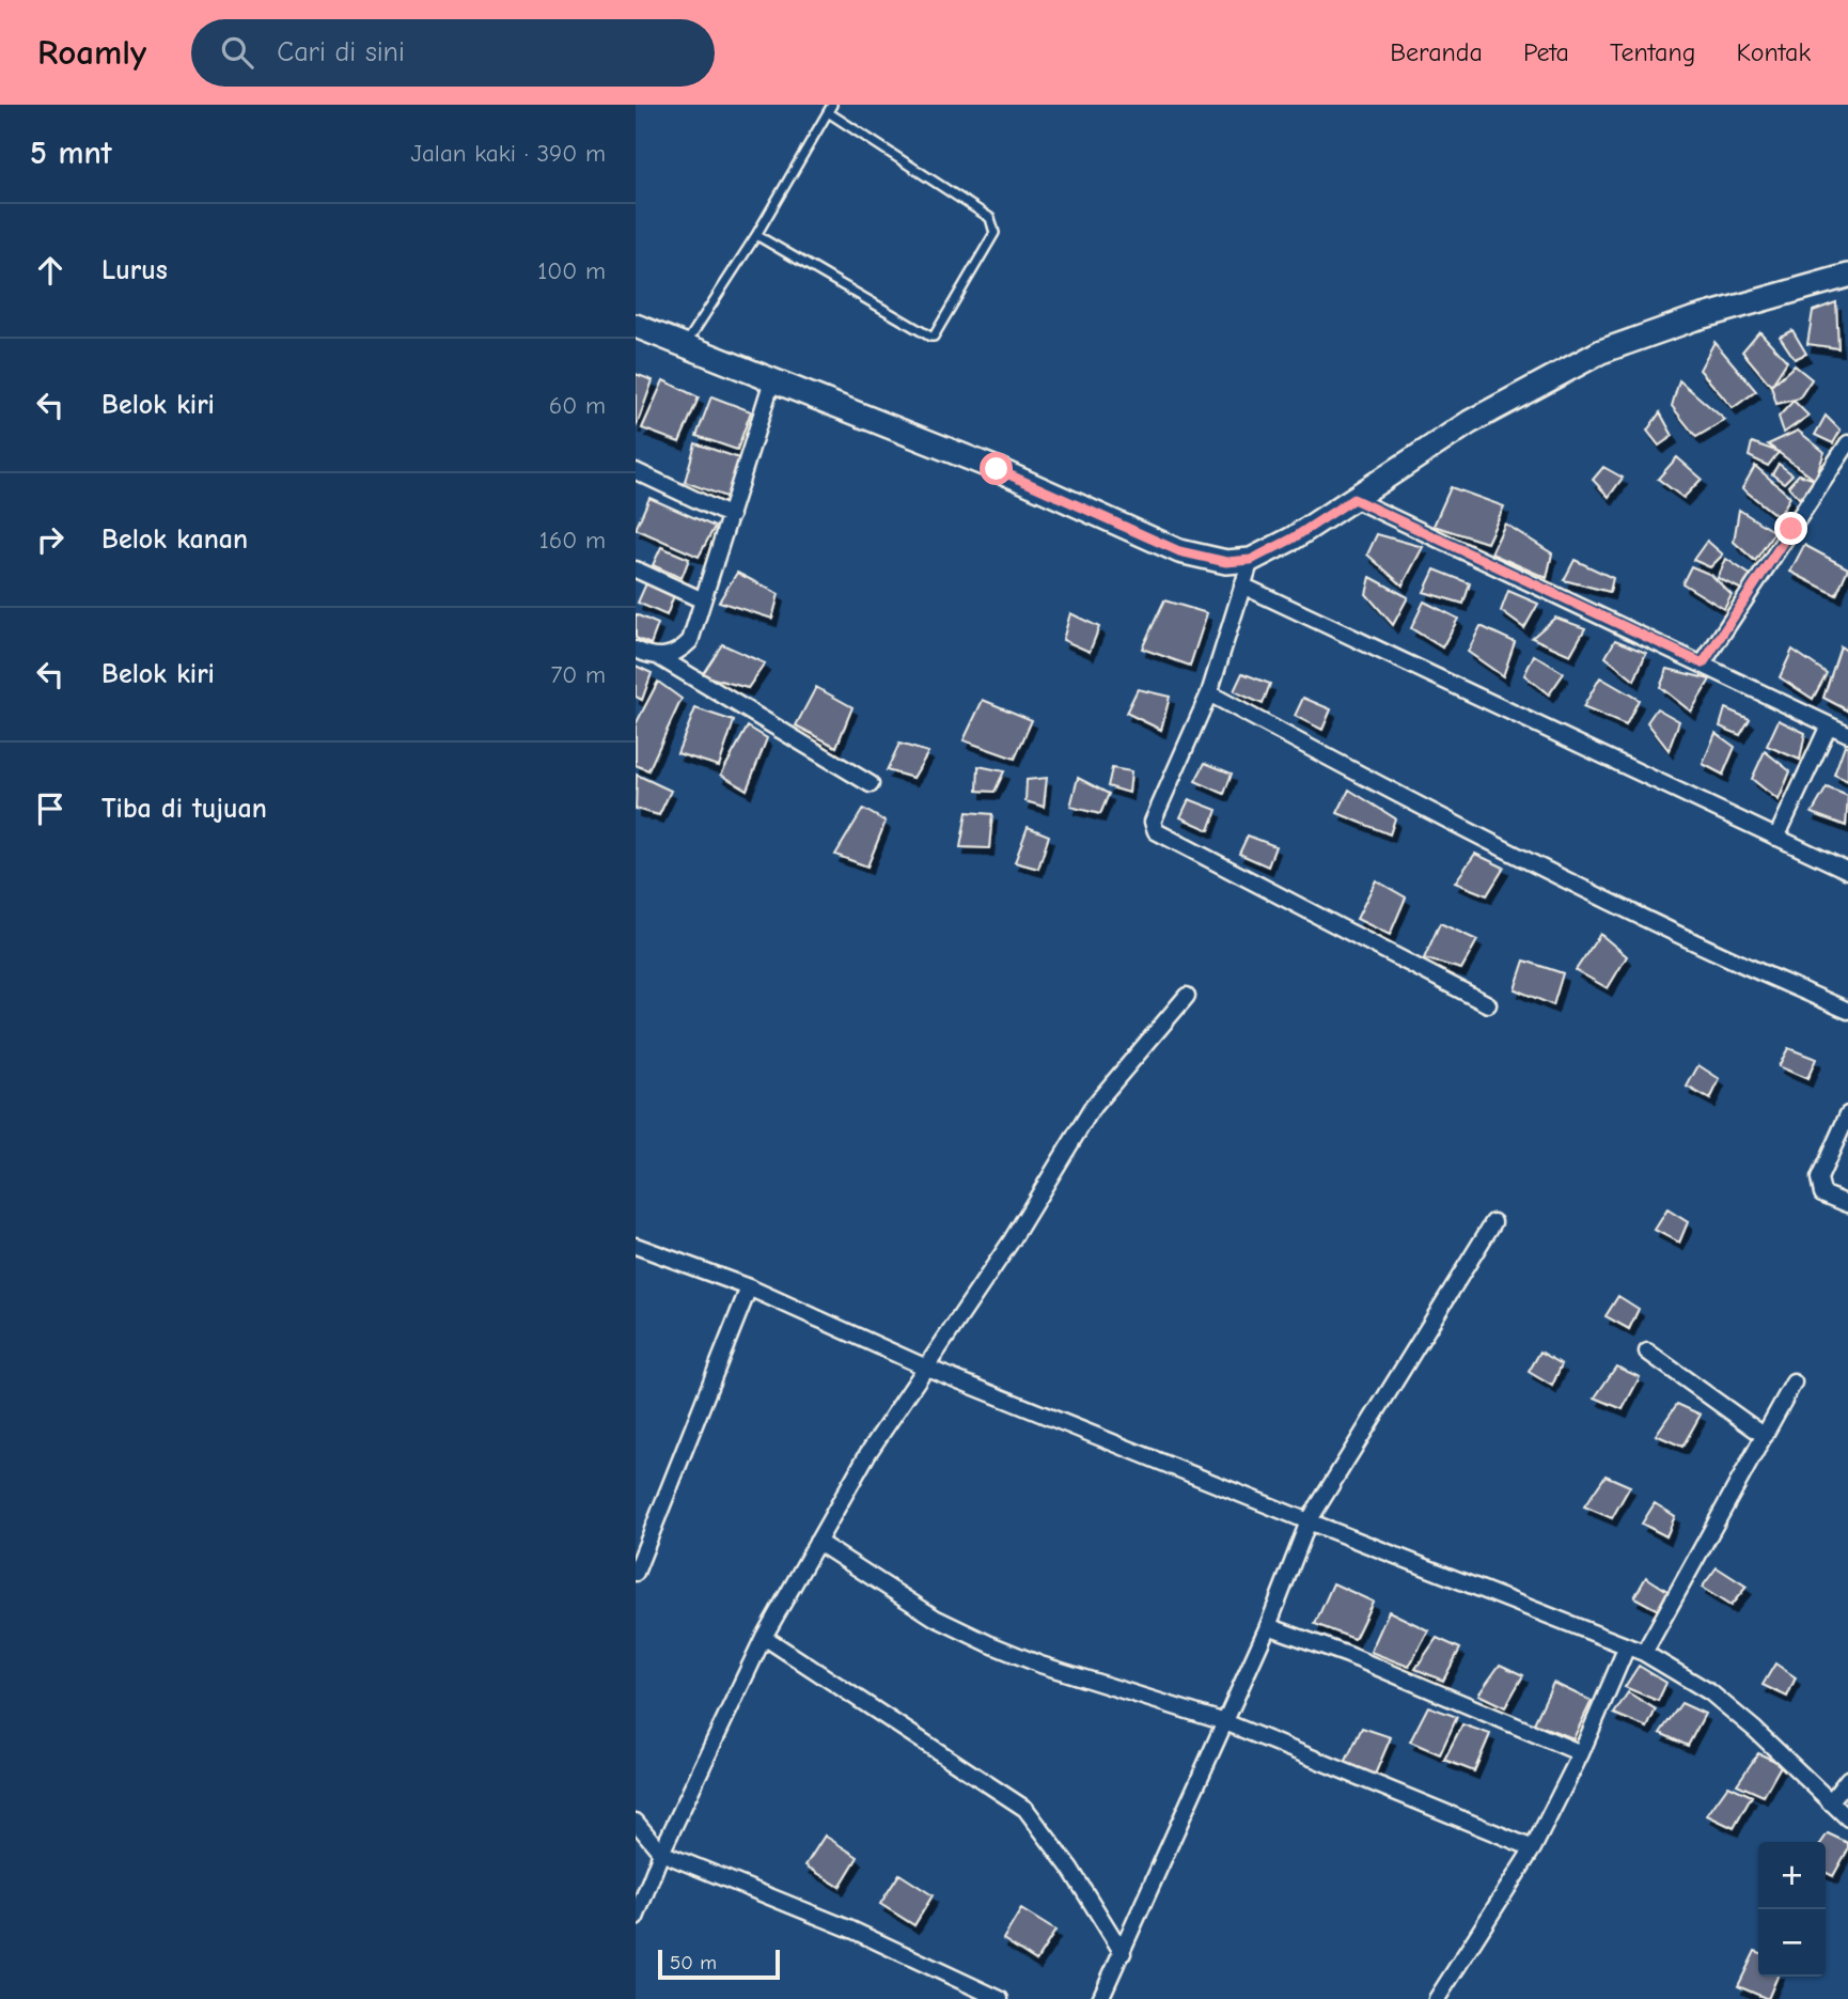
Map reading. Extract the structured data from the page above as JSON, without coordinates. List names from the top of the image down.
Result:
{
  "scale_bar": "50 m",
  "page": {
    "header": "Roamly",
    "search": "Cari di sini",
    "nav": [
      "Beranda",
      "Peta",
      "Tentang",
      "Kontak"
    ],
    "heading": ["5 mnt", "Jalan kaki · 390 m"],
    "list": [
      ["Lurus", "100 m"],
      ["Belok kiri", "60 m"],
      ["Belok kanan", "160 m"],
      ["Belok kiri", "70 m"],
      "Tiba di tujuan"
    ],
    "map_buttons": ["+", "−"],
    "scale": "50 m"
  }
}
